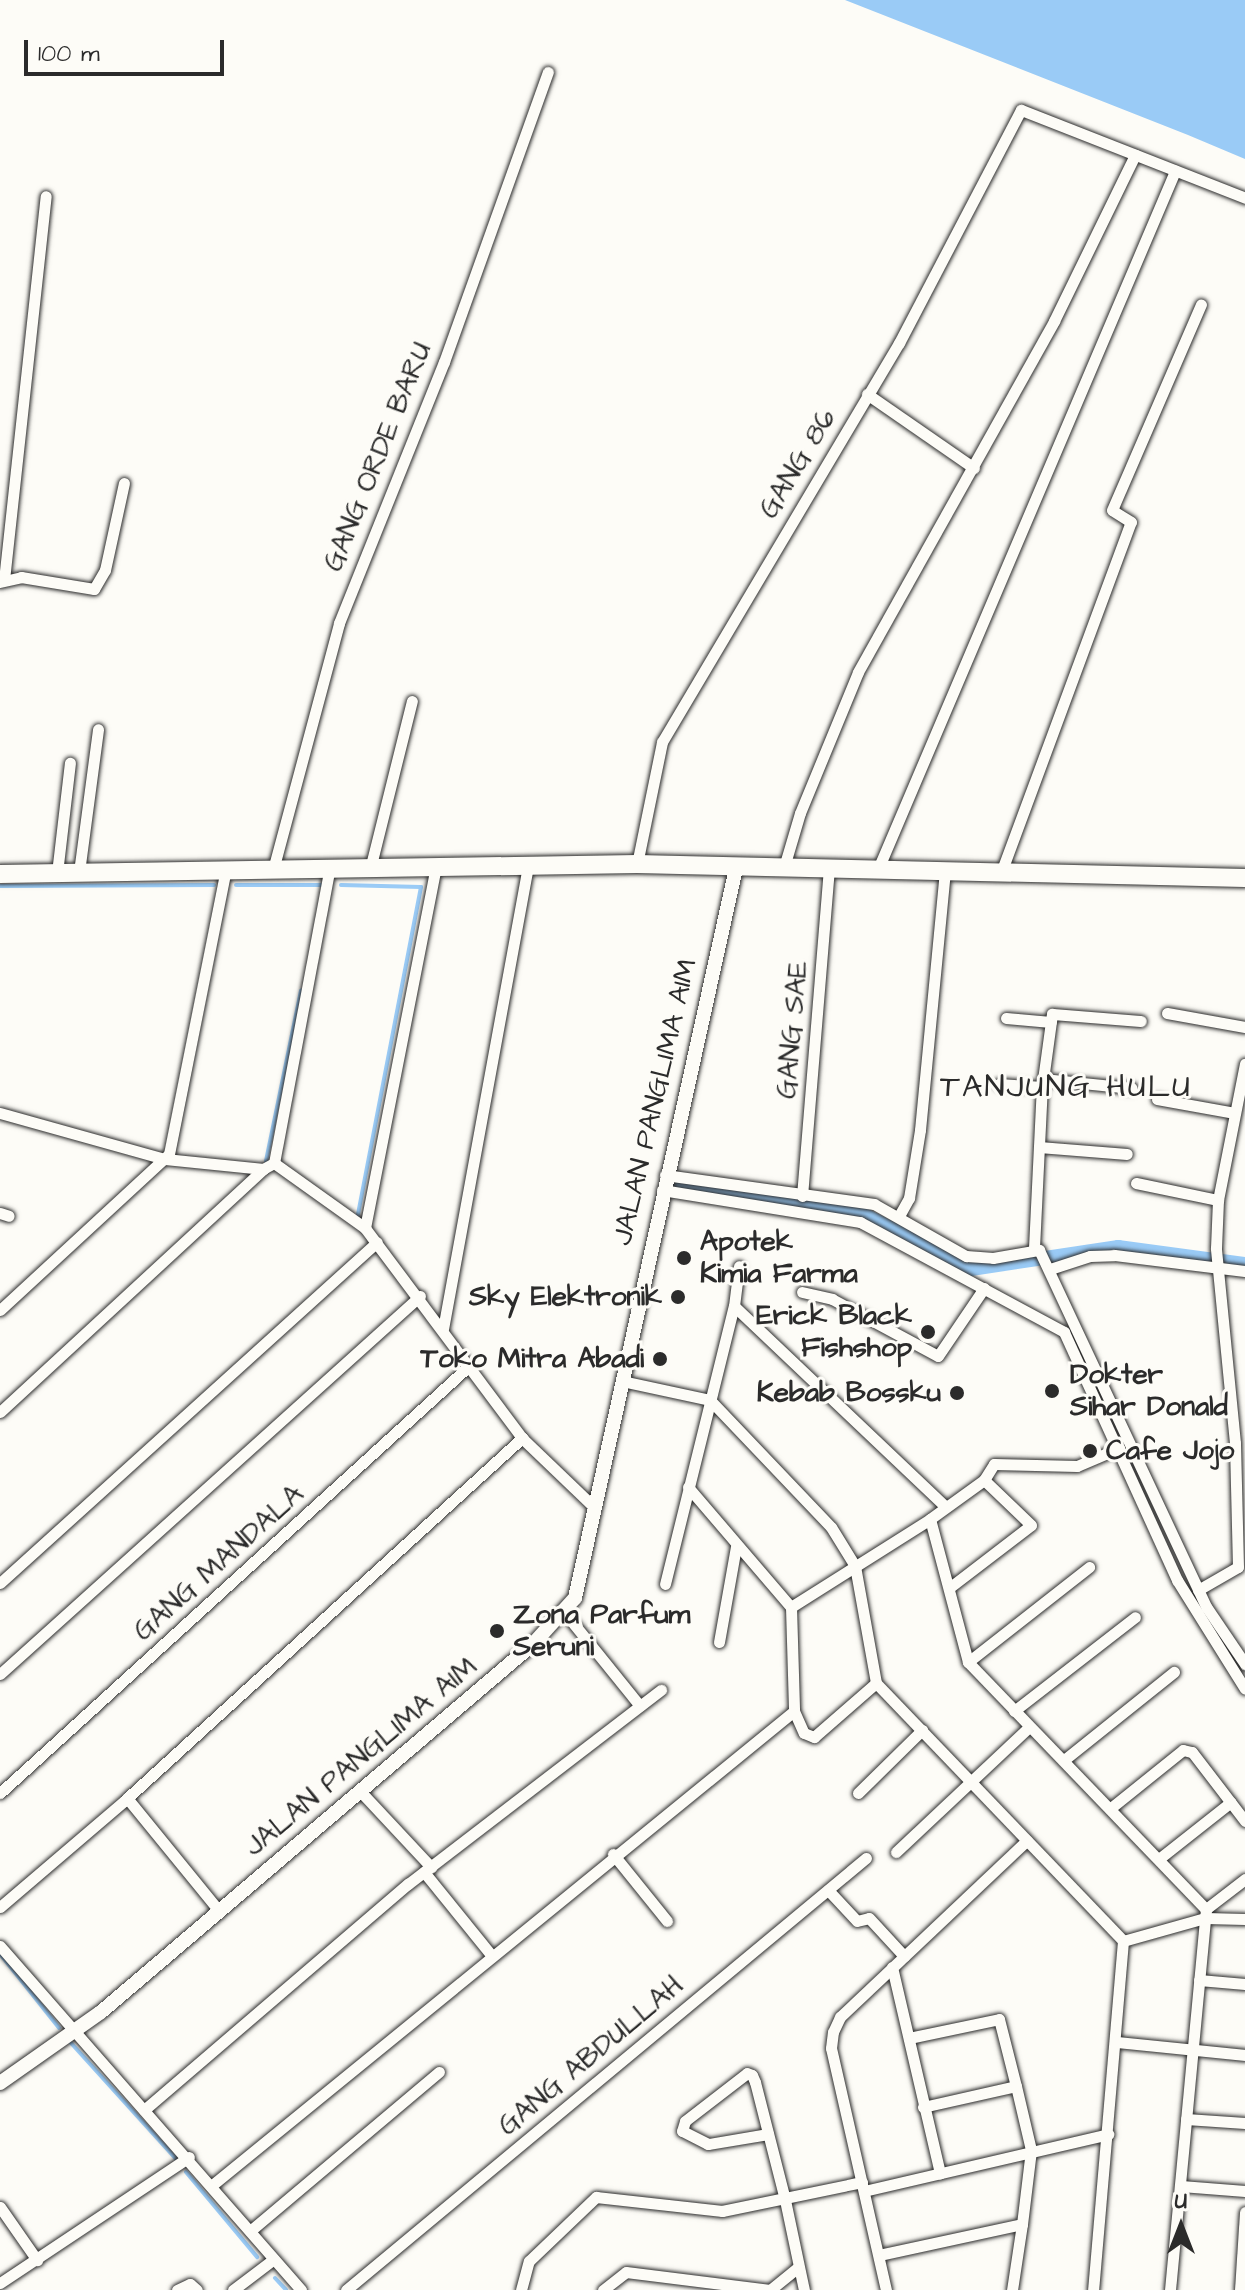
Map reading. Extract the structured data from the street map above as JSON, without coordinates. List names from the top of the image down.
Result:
{
  "streets": {
    "street": [
      "GANG ORDE BARU",
      "GANG 86",
      "GANG SAE",
      "JALAN PANGLIMA AIM",
      "GANG MANDALA",
      "GANG ABDULLAH"
    ]
  },
  "districts": ["TANJUNG HULU"],
  "places": [
    "Apotek Kimia Farma",
    "Sky Elektronik",
    "Erick Black Fishshop",
    "Toko Mitra Abadi",
    "Dokter Sihar Donald",
    "Kebab Bossku",
    "Cafe Jojo",
    "Zona Parfum Seruni"
  ],
  "scale_bar": "100 m",
  "north": "top"
}
